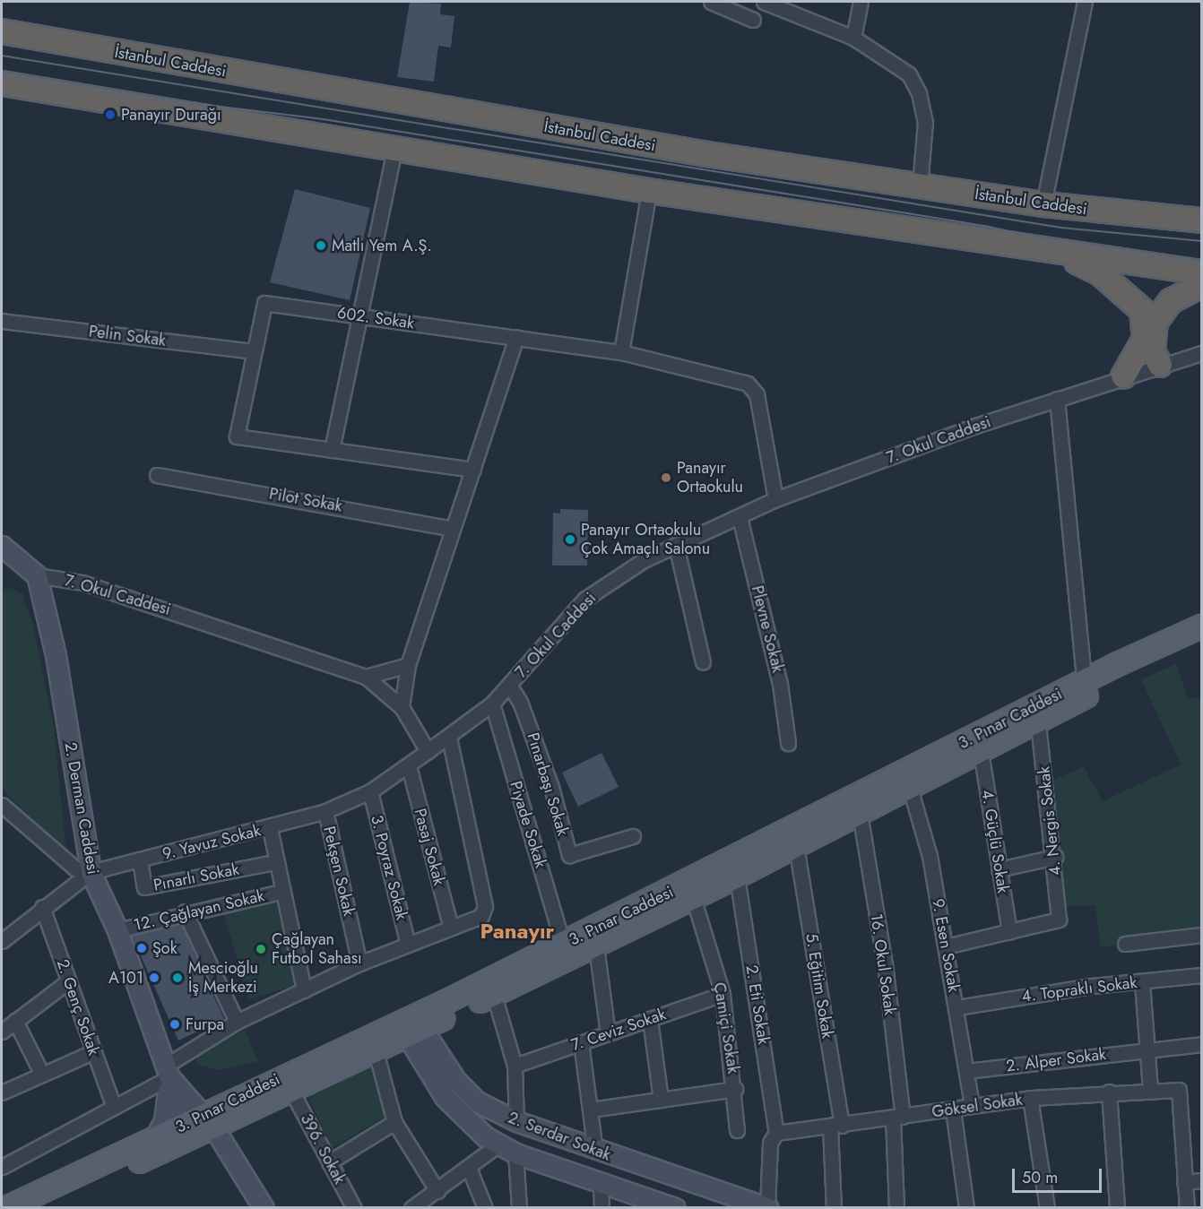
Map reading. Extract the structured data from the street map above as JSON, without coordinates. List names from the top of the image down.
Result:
{
  "streets": {
    "highway": ["İstanbul Caddesi"],
    "main road": ["3. Pınar Caddesi", "2. Derman Caddesi", "2. Serdar Sokak"],
    "street": [
      "602. Sokak",
      "Pelin Sokak",
      "7. Okul Caddesi",
      "Pilot Sokak",
      "Plevne Sokak",
      "Pınarbaşı Sokak",
      "4. Nergis Sokak",
      "Piyade Sokak",
      "4. Güçlü Sokak",
      "9. Yavuz Sokak",
      "Pasaj Sokak",
      "3. Poyraz Sokak",
      "Pekşen Sokak",
      "Pınarlı Sokak",
      "12. Çağlayan Sokak",
      "9. Esen Sokak",
      "16. Okul Sokak",
      "5. Eğitim Sokak",
      "4. Topraklı Sokak",
      "2. Eti Sokak",
      "2. Genç Sokak",
      "Çamiçi Sokak",
      "7. Ceviz Sokak",
      "2. Alper Sokak",
      "Göksel Sokak",
      "396. Sokak"
    ]
  },
  "crossings": [
    ["602. Sokak", "Pelin Sokak"],
    ["602. Sokak", "7. Okul Caddesi"],
    ["7. Okul Caddesi", "Plevne Sokak"],
    ["7. Okul Caddesi", "Pınarbaşı Sokak"],
    ["7. Okul Caddesi", "2. Derman Caddesi"],
    ["7. Okul Caddesi", "Piyade Sokak"],
    ["7. Okul Caddesi", "9. Yavuz Sokak"],
    ["3. Pınar Caddesi", "4. Nergis Sokak"],
    ["3. Pınar Caddesi", "Piyade Sokak"],
    ["3. Pınar Caddesi", "4. Güçlü Sokak"],
    ["3. Pınar Caddesi", "9. Esen Sokak"],
    ["3. Pınar Caddesi", "16. Okul Sokak"],
    ["3. Pınar Caddesi", "5. Eğitim Sokak"],
    ["3. Pınar Caddesi", "2. Eti Sokak"],
    ["3. Pınar Caddesi", "Çamiçi Sokak"],
    ["3. Pınar Caddesi", "2. Serdar Sokak"],
    ["3. Pınar Caddesi", "396. Sokak"],
    ["2. Derman Caddesi", "9. Yavuz Sokak"],
    ["2. Derman Caddesi", "12. Çağlayan Sokak"],
    ["4. Nergis Sokak", "4. Güçlü Sokak"],
    ["9. Yavuz Sokak", "Pasaj Sokak"],
    ["9. Yavuz Sokak", "3. Poyraz Sokak"],
    ["9. Yavuz Sokak", "Pekşen Sokak"],
    ["9. Yavuz Sokak", "Pınarlı Sokak"],
    ["9. Yavuz Sokak", "2. Genç Sokak"],
    ["9. Esen Sokak", "4. Topraklı Sokak"],
    ["9. Esen Sokak", "2. Alper Sokak"],
    ["9. Esen Sokak", "Göksel Sokak"],
    ["16. Okul Sokak", "Göksel Sokak"],
    ["5. Eğitim Sokak", "Göksel Sokak"],
    ["2. Eti Sokak", "Göksel Sokak"],
    ["Çamiçi Sokak", "7. Ceviz Sokak"]
  ],
  "districts": ["Panayır"],
  "places": [
    "Panayır Durağı",
    "Matlı Yem A.Ş.",
    "Panayır Ortaokulu",
    "Panayır Ortaokulu Çok Amaçlı Salonu",
    "Şok",
    "Çağlayan Futbol Sahası",
    "A101",
    "Mescioğlu İş Merkezi",
    "Furpa"
  ],
  "scale_bar": "50 m"
}
